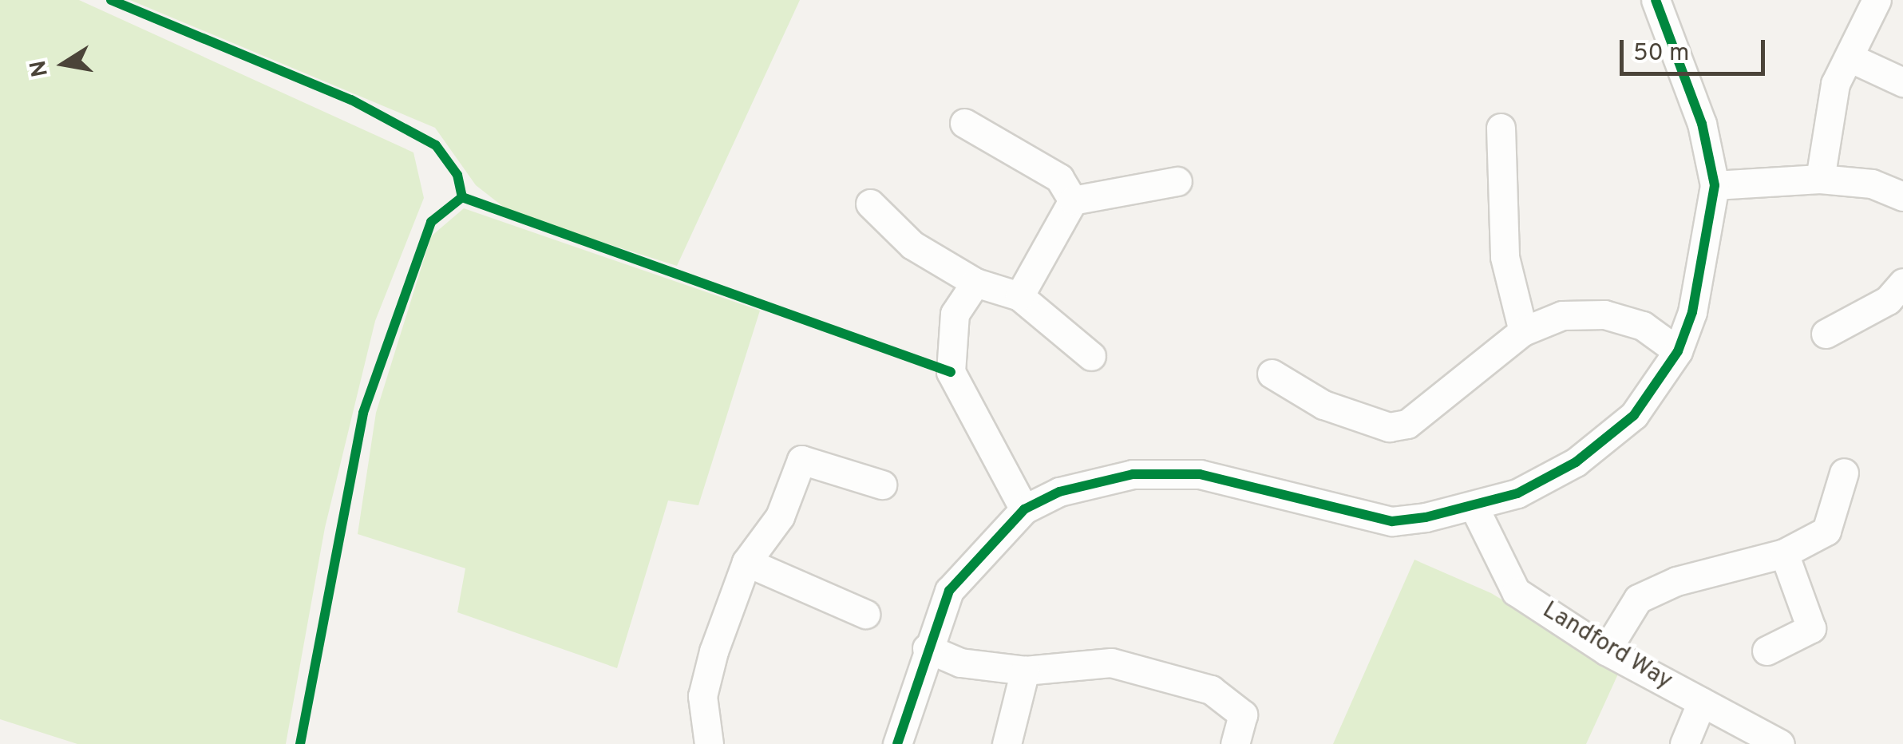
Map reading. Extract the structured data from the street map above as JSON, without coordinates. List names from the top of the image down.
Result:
{
  "streets": {
    "street": ["Landford Way"]
  },
  "scale_bar": "50 m",
  "north": "left"
}
